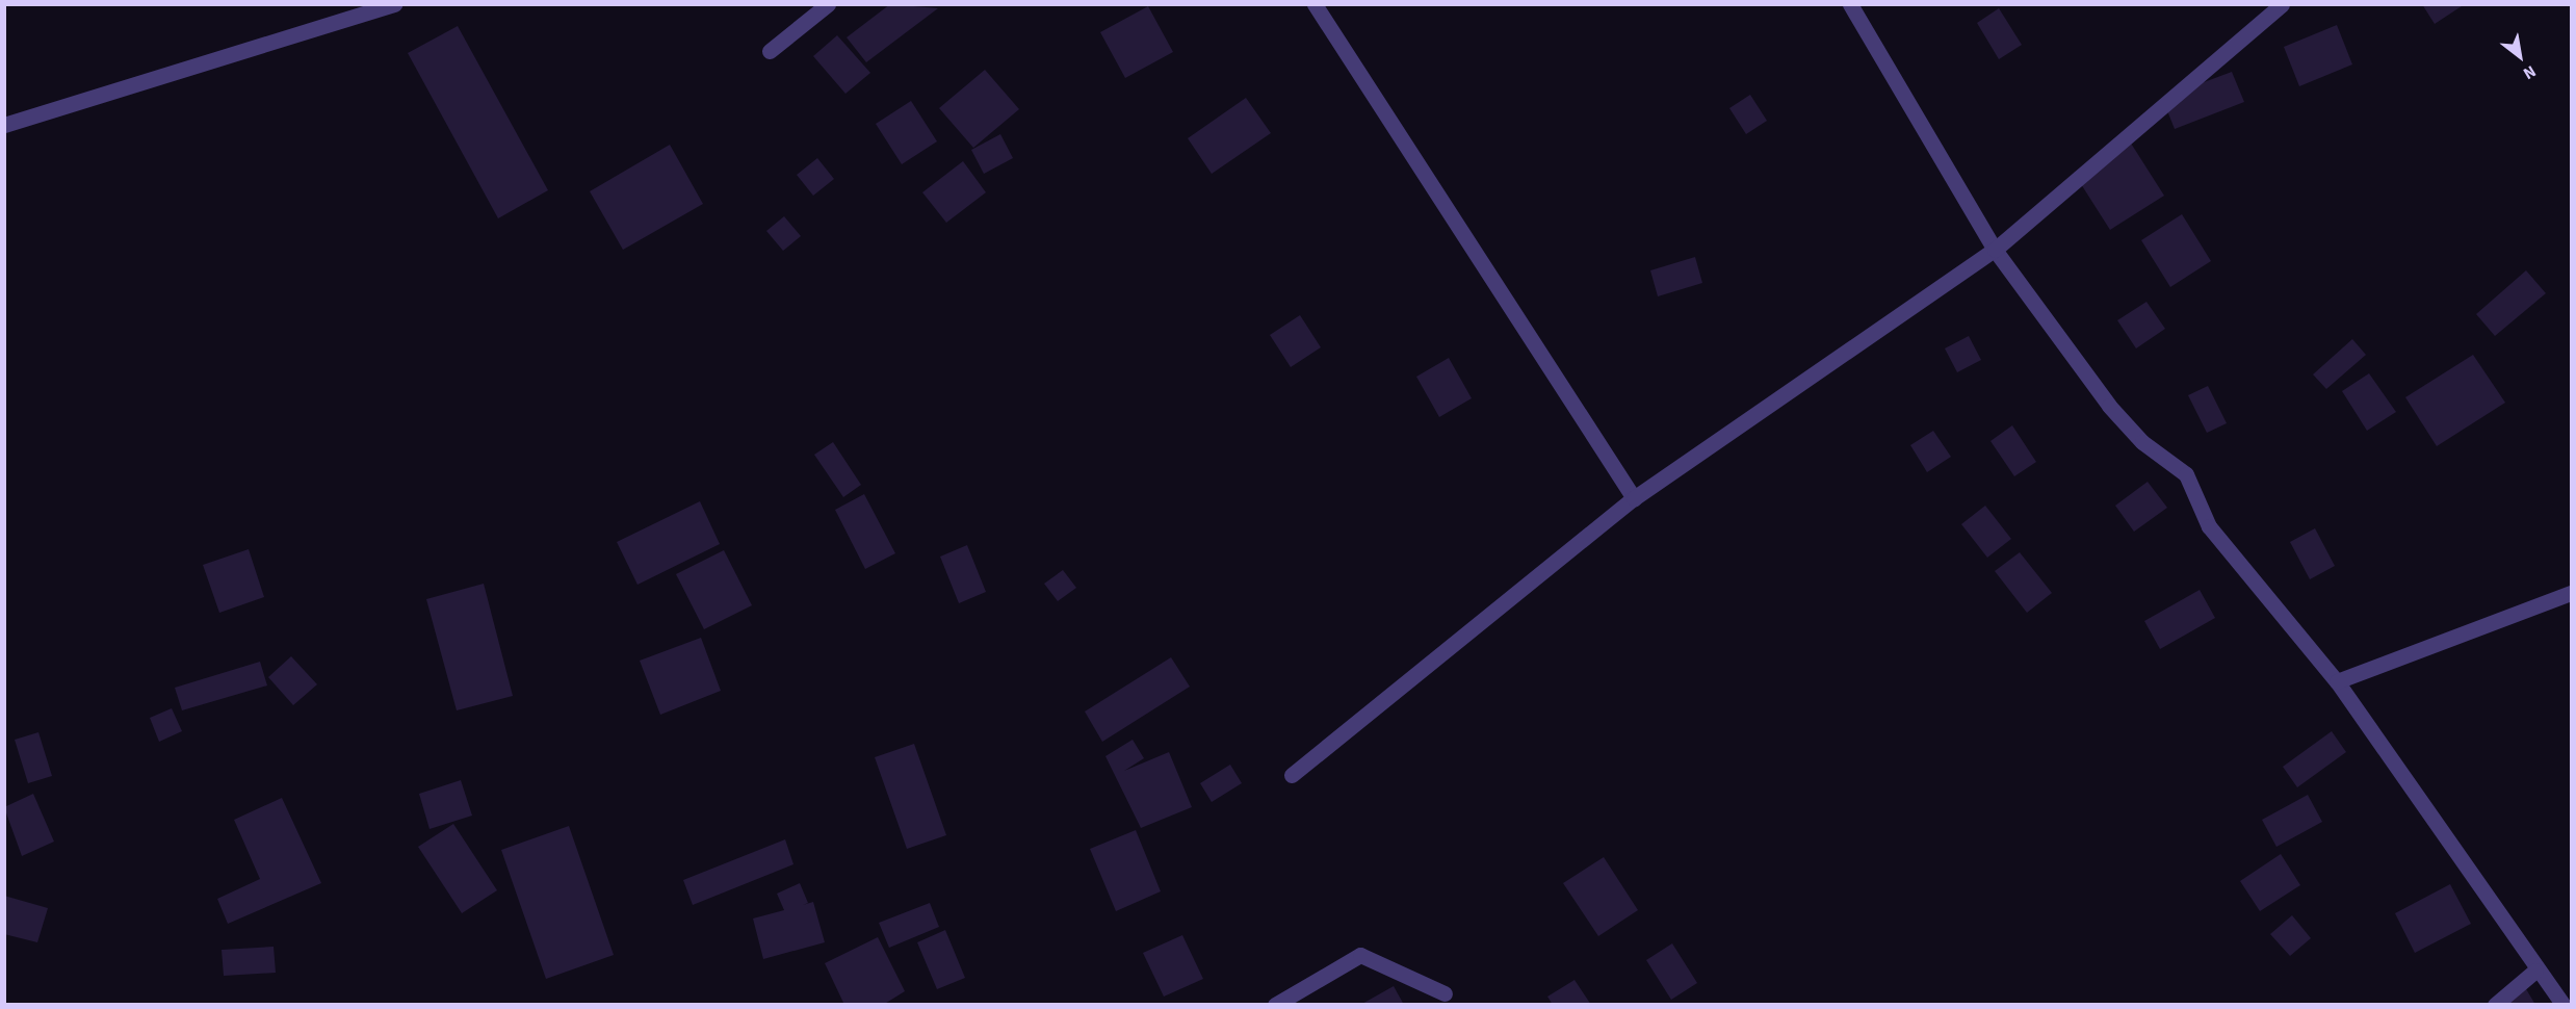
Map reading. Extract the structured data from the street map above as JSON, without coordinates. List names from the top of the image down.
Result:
{
  "north": "bottom right"
}
